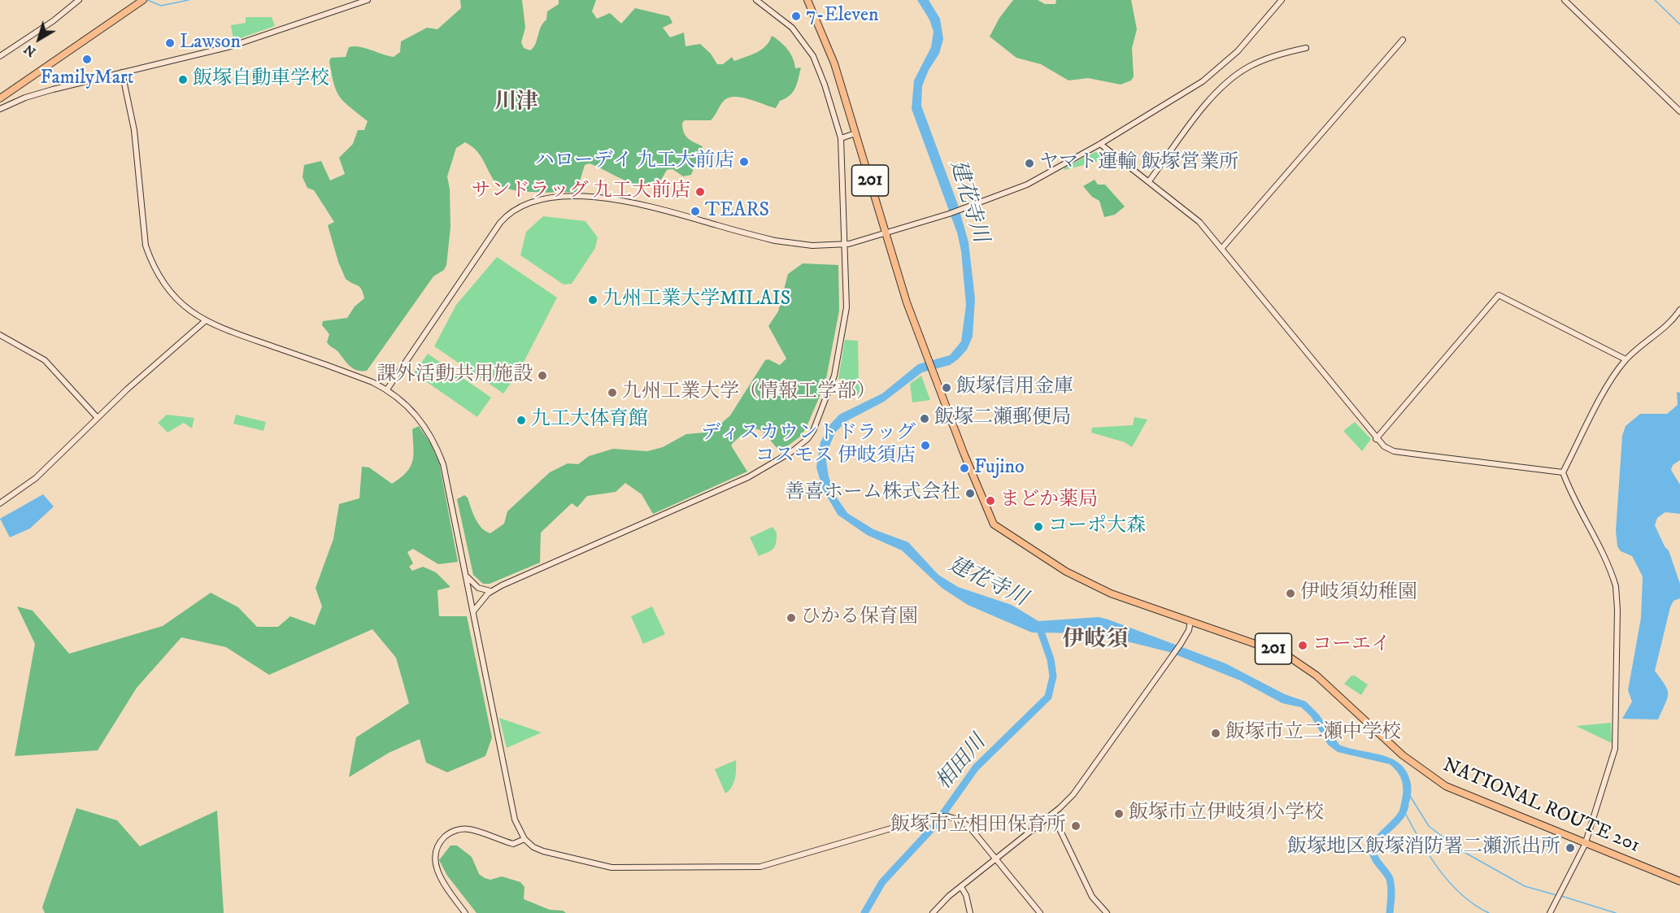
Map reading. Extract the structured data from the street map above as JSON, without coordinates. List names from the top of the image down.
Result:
{
  "streets": {
    "highway": ["201", "NATIONAL ROUTE 201"]
  },
  "districts": ["川津", "伊岐須"],
  "water": ["建花寺川", "相田川"],
  "places": [
    "7-Eleven",
    "Lawson",
    "FamilyMart",
    "飯塚自動車学校",
    "ハローデイ 九工大前店",
    "ヤマト運輸 飯塚営業所",
    "サンドラッグ 九工大前店",
    "TEARS",
    "九州工業大学MILAIS",
    "課外活動共用施設",
    "飯塚信用金庫",
    "九州工業大学（情報工学部）",
    "飯塚二瀬郵便局",
    "九工大体育館",
    "ディスカウントドラッグ コスモス 伊岐須店",
    "Fujino",
    "善喜ホーム株式会社",
    "まどか薬局",
    "コーポ大森",
    "伊岐須幼稚園",
    "ひかる保育園",
    "コーエイ",
    "飯塚市立二瀬中学校",
    "飯塚市立伊岐須小学校",
    "飯塚市立相田保育所",
    "飯塚地区飯塚消防署二瀬派出所"
  ],
  "north": "bottom left"
}
